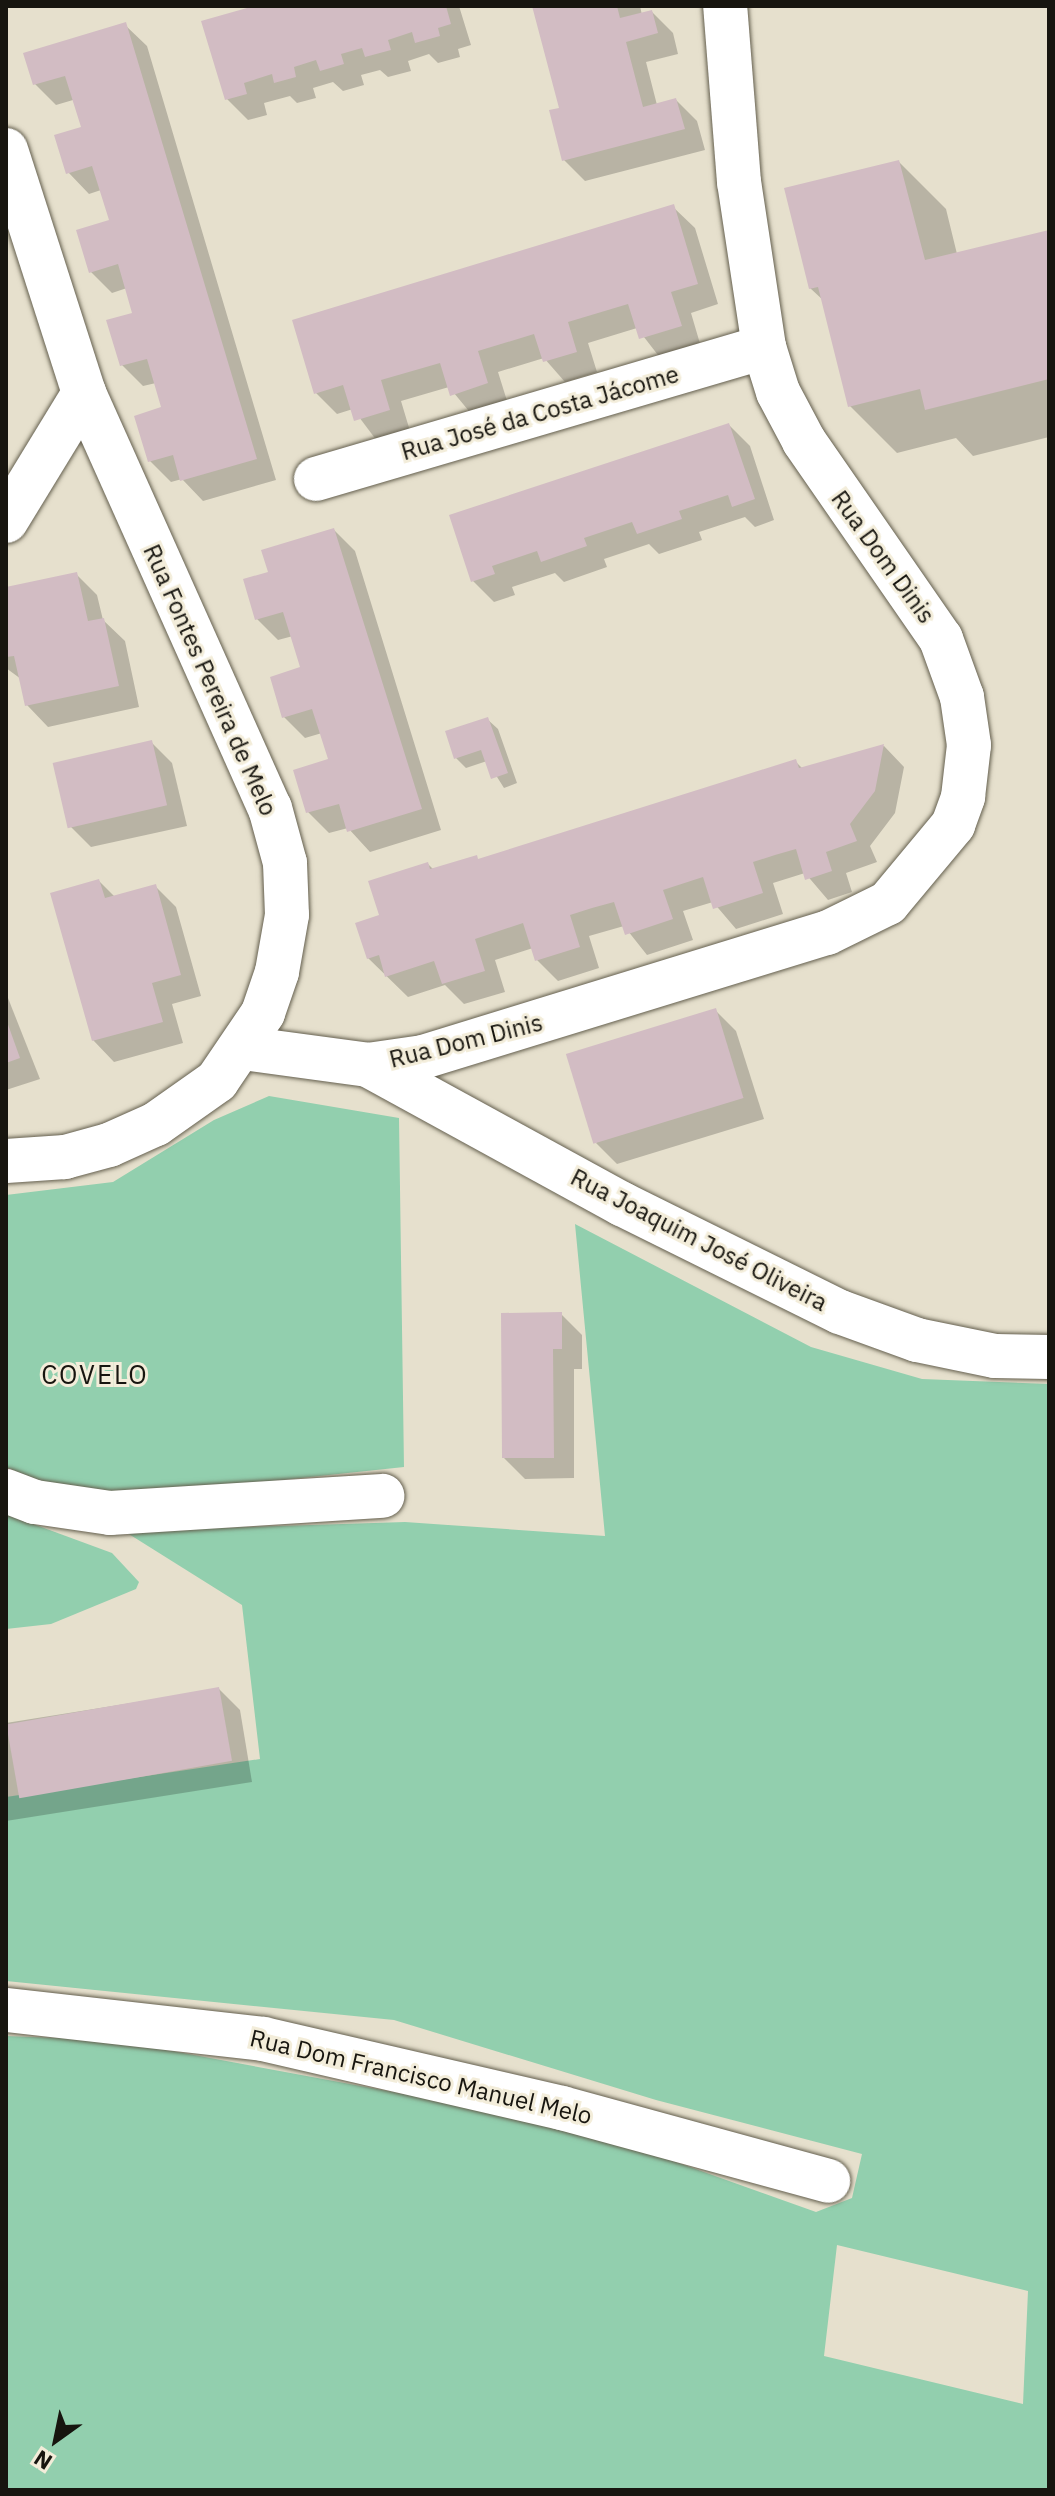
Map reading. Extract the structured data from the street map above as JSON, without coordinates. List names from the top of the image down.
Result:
{
  "streets": {
    "street": [
      "Rua José da Costa Jácome",
      "Rua Dom Dinis",
      "Rua Fontes Pereira de Melo",
      "Rua Joaquim José Oliveira",
      "Rua Dom Francisco Manuel Melo"
    ]
  },
  "crossings": [
    ["Rua José da Costa Jácome", "Rua Dom Dinis"],
    ["Rua Dom Dinis", "Rua Fontes Pereira de Melo"],
    ["Rua Dom Dinis", "Rua Joaquim José Oliveira"]
  ],
  "districts": ["COVELO"],
  "north": "bottom left"
}
